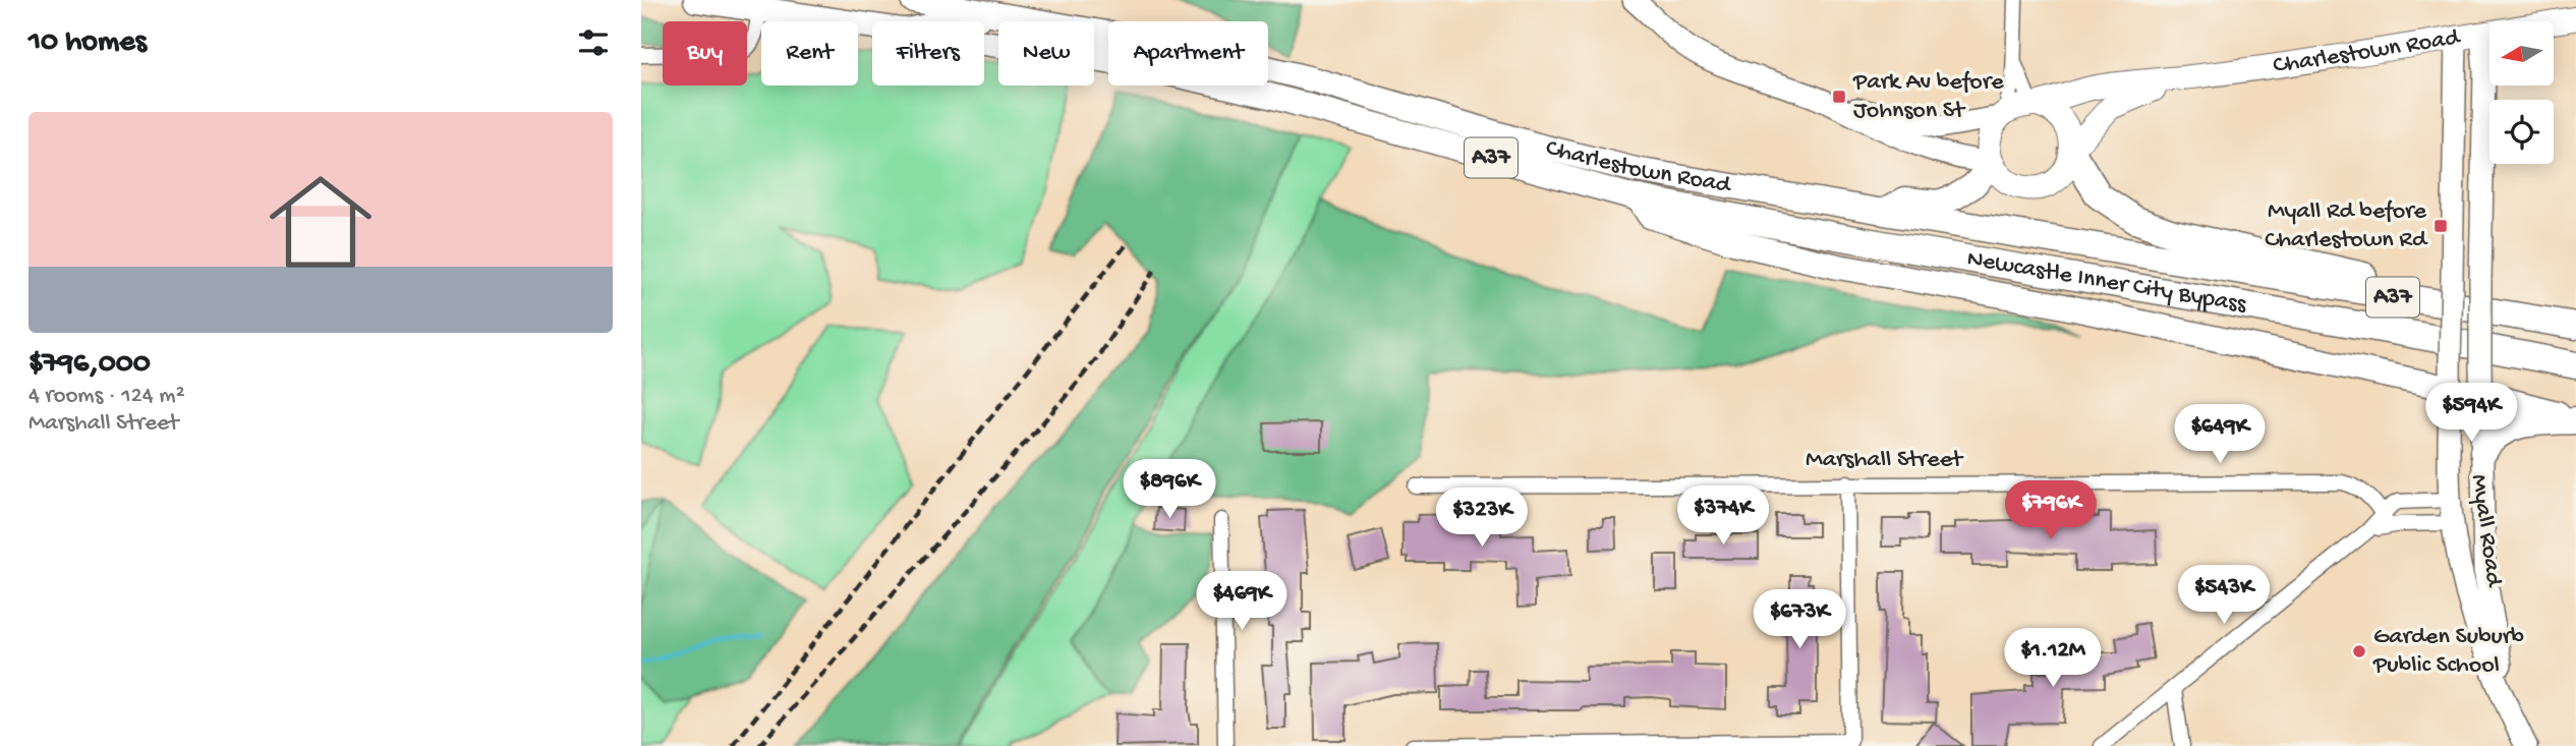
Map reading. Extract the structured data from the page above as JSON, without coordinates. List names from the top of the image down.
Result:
{
  "streets": {
    "highway": ["Charlestown Road", "A37", "Newcastle Inner City Bypass"],
    "main road": ["Myall Road"],
    "street": ["Marshall Street"]
  },
  "crossings": [
    ["Charlestown Road", "Newcastle Inner City Bypass"],
    ["Charlestown Road", "Myall Road"]
  ],
  "places": {
    "transit": ["Park Av before Johnson St", "Myall Rd before Charlestown Rd"],
    "other": ["Garden Suburb Public School"]
  },
  "north": "left",
  "page": {
    "heading": "10 homes",
    "chip": [
      "Buy",
      "Rent",
      "Filters",
      "New",
      "Apartment"
    ],
    "list": [
      {
        "name": "$796,000",
        "note": "4 rooms · 124 m² · Marshall Street"
      }
    ],
    "price": [
      "$594K",
      "$649K",
      "$896K",
      "$796K",
      "$374K",
      "$323K",
      "$543K",
      "$469K",
      "$673K",
      "$1.12M"
    ]
  }
}
